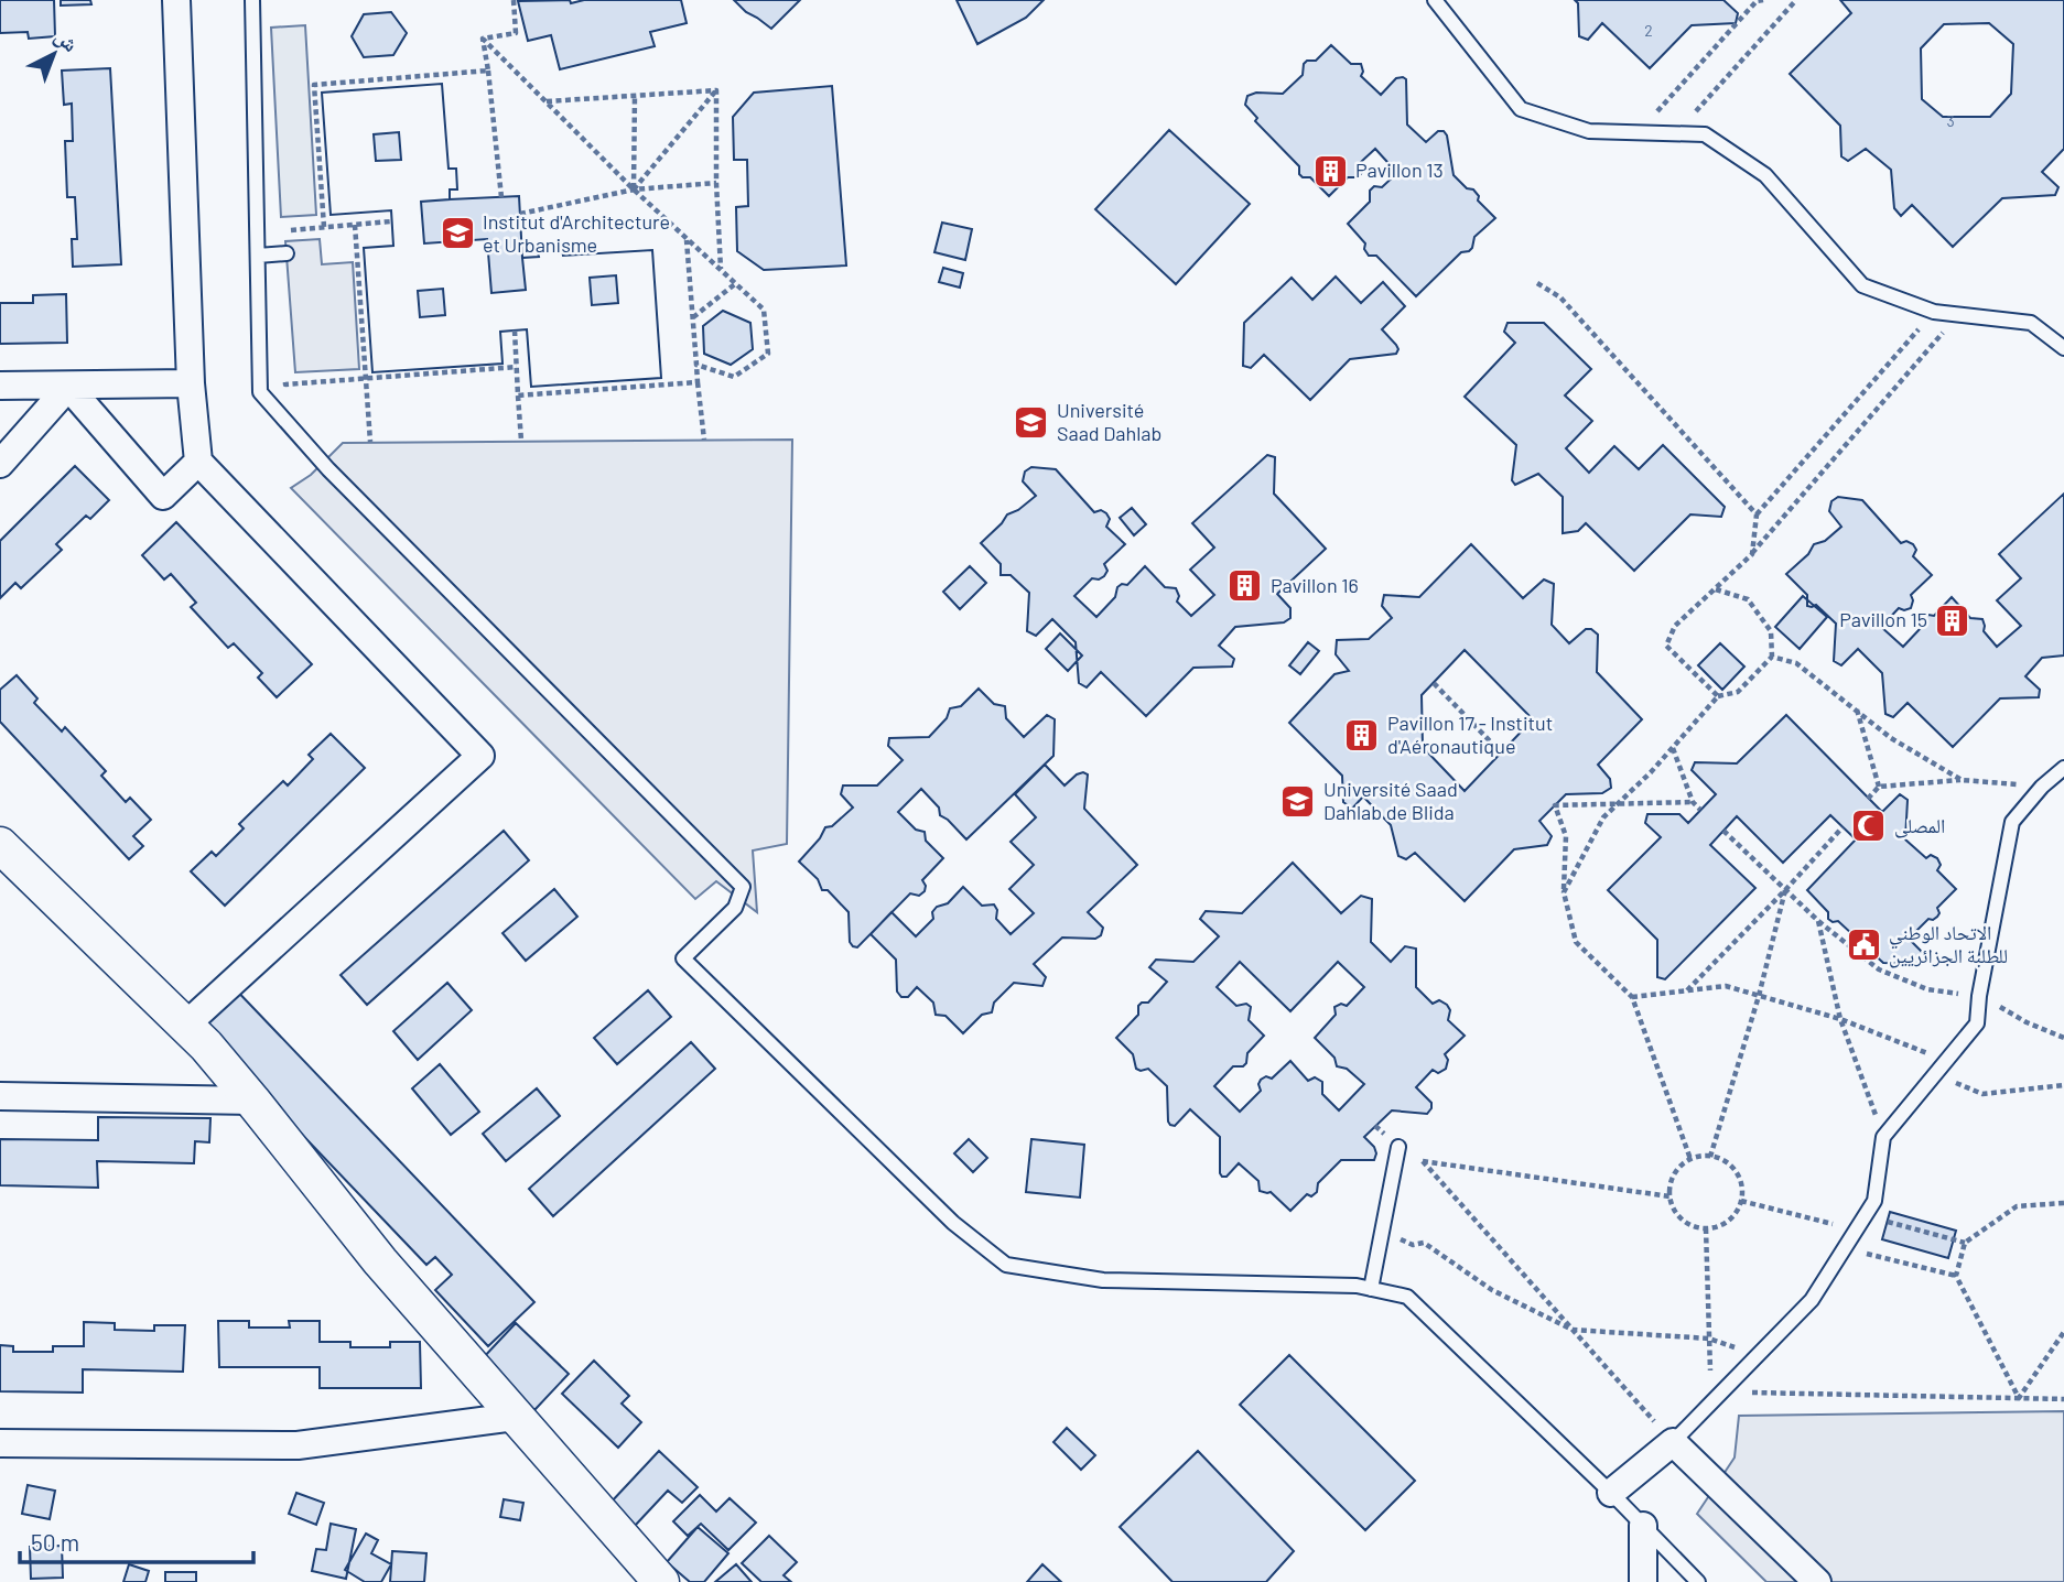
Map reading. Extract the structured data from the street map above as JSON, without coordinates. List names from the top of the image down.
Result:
{
  "places": {
    "building": [
      "Pavillon 13",
      "Pavillon 16",
      "Pavillon 15",
      "Pavillon 17 - Institut d'Aéronautique"
    ],
    "school or university": ["Institut d'Architecture et Urbanisme", "Université Saad Dahlab", "Université Saad Dahlab de Blida"],
    "mosque": ["المصلى"],
    "public building": ["الاتحاد الوطني للطلبة الجزائريين"]
  },
  "house_numbers": ["2", "3"],
  "scale_bar": "50 m",
  "north": "top right"
}
